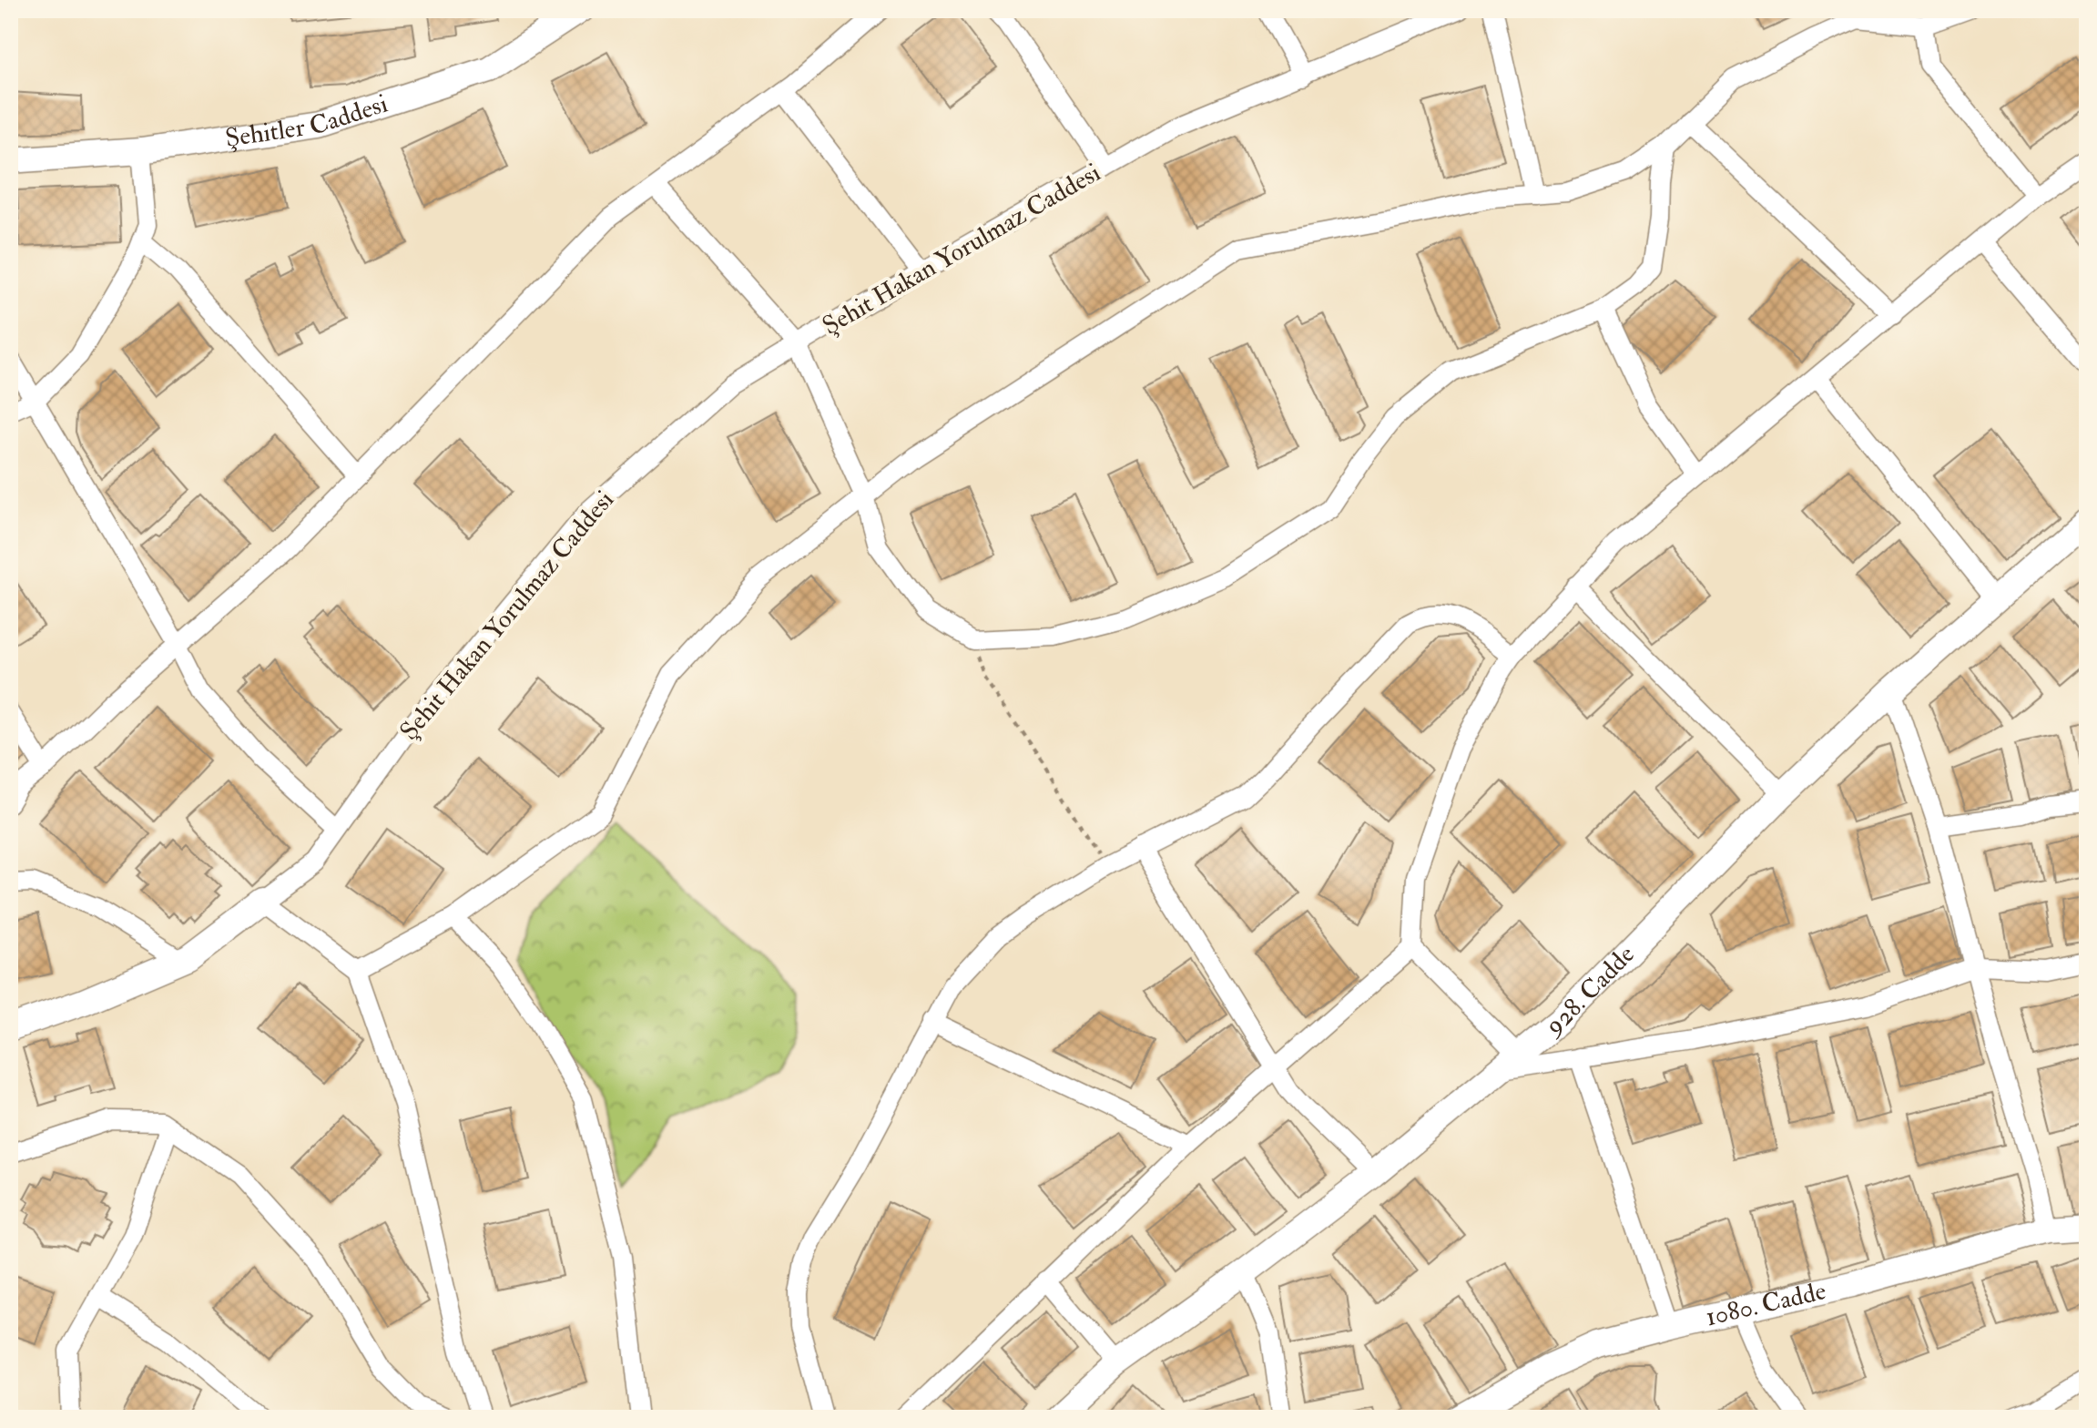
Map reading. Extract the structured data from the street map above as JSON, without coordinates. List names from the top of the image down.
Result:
{
  "streets": {
    "street": [
      "Şehitler Caddesi",
      "Şehit Hakan Yorulmaz Caddesi",
      "928. Cadde",
      "1080. Cadde"
    ]
  }
}
